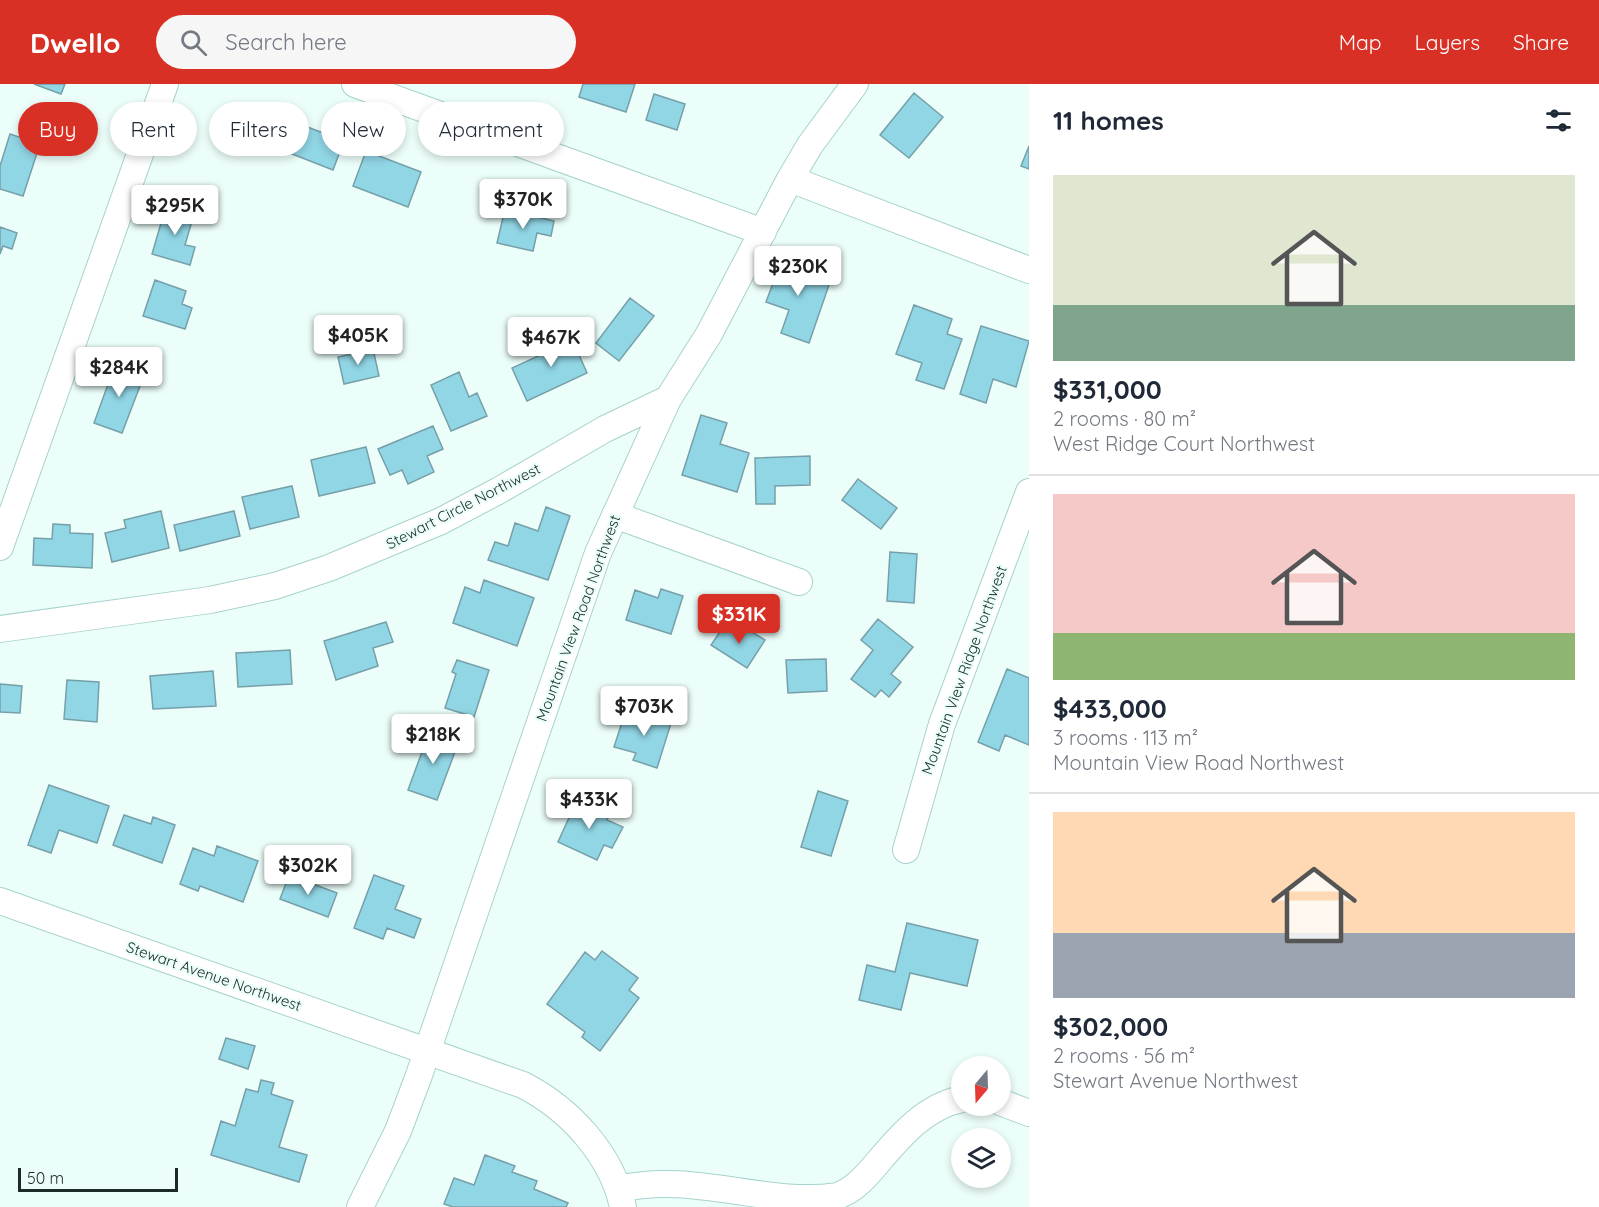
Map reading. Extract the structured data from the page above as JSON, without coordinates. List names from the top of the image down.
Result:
{
  "streets": {
    "street": [
      "Stewart Circle Northwest",
      "Mountain View Road Northwest",
      "Mountain View Ridge Northwest",
      "Stewart Avenue Northwest"
    ]
  },
  "crossings": [
    ["Stewart Circle Northwest", "Mountain View Road Northwest"],
    ["Mountain View Road Northwest", "Stewart Avenue Northwest"]
  ],
  "scale_bar": "50 m",
  "north": "bottom",
  "page": {
    "header": "Dwello",
    "search": "Search here",
    "nav": ["Map", "Layers", "Share"],
    "heading": "11 homes",
    "chip": [
      "Buy",
      "Rent",
      "Filters",
      "New",
      "Apartment"
    ],
    "list": [
      {
        "name": "$331,000",
        "note": "2 rooms · 80 m² · West Ridge Court Northwest"
      },
      {
        "name": "$433,000",
        "note": "3 rooms · 113 m² · Mountain View Road Northwest"
      },
      {
        "name": "$302,000",
        "note": "2 rooms · 56 m² · Stewart Avenue Northwest"
      }
    ],
    "price": [
      "$370K",
      "$295K",
      "$230K",
      "$405K",
      "$467K",
      "$284K",
      "$331K",
      "$703K",
      "$218K",
      "$433K",
      "$302K"
    ],
    "scale": "50 m"
  }
}
